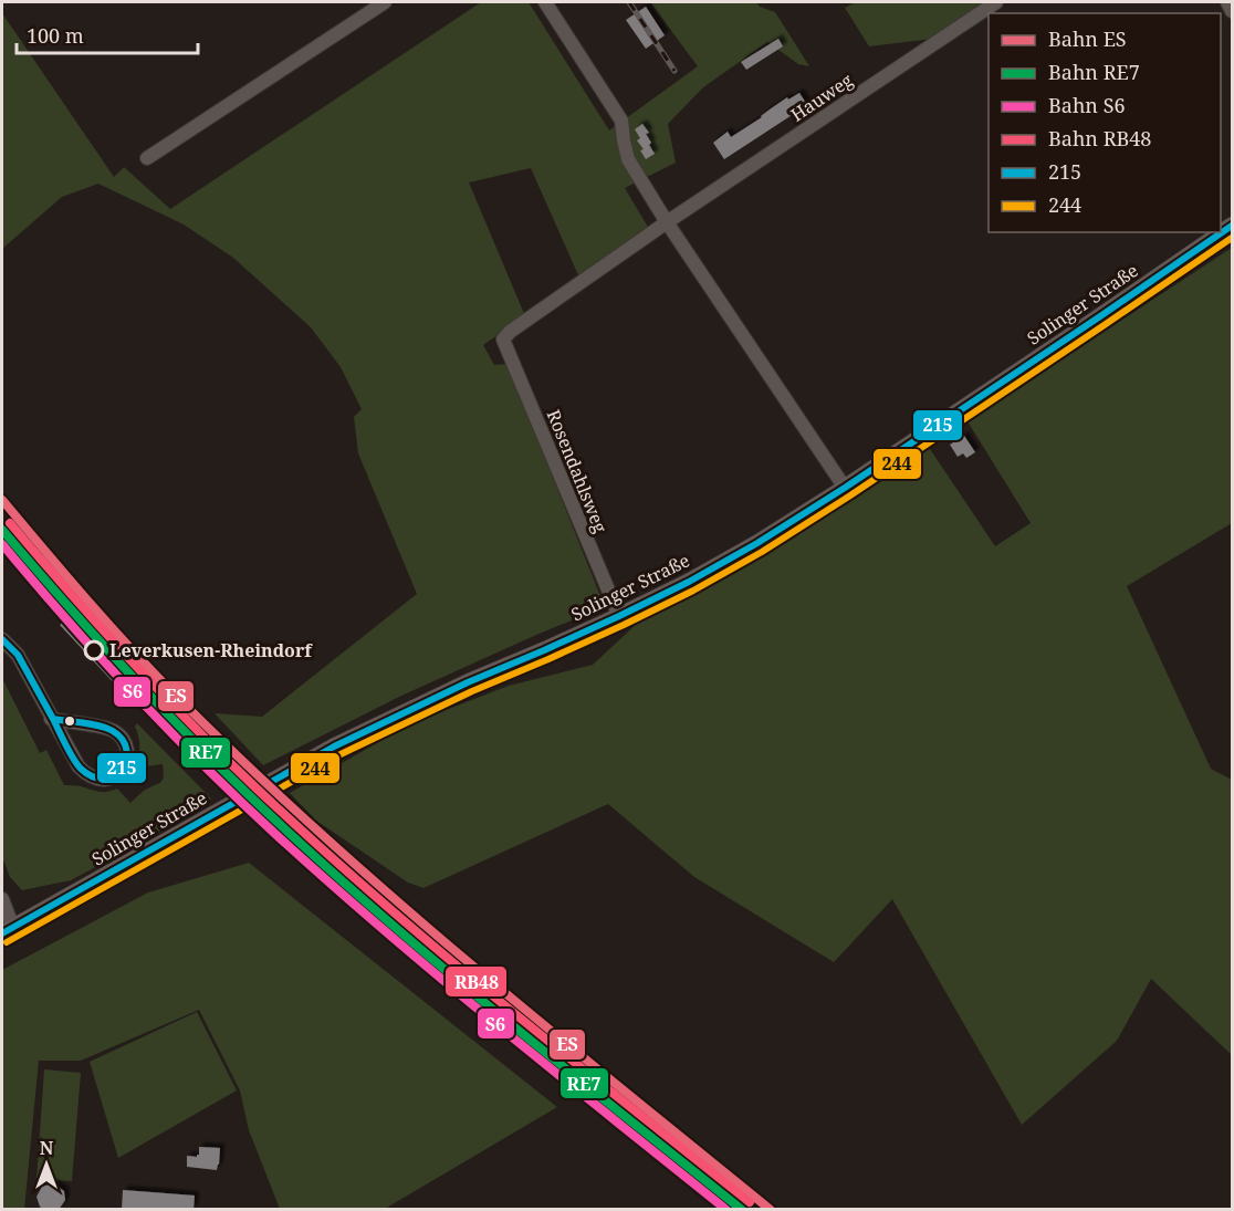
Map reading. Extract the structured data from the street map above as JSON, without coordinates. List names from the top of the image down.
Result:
{
  "streets": {
    "main road": ["Solinger Straße"],
    "street": ["Hauweg", "Rosendahlsweg"]
  },
  "crossings": [
    ["Hauweg", "Rosendahlsweg"],
    ["Solinger Straße", "Rosendahlsweg"]
  ],
  "places": ["Leverkusen-Rheindorf"],
  "lines": [
    "transit line 215",
    "transit line 244",
    "rail line ES",
    "rail line RB48",
    "rail line RE7",
    "rail line S6"
  ],
  "legend": [
    "Bahn ES",
    "Bahn RE7",
    "Bahn S6",
    "Bahn RB48",
    "215",
    "244"
  ],
  "scale_bar": "100 m",
  "north": "top"
}
